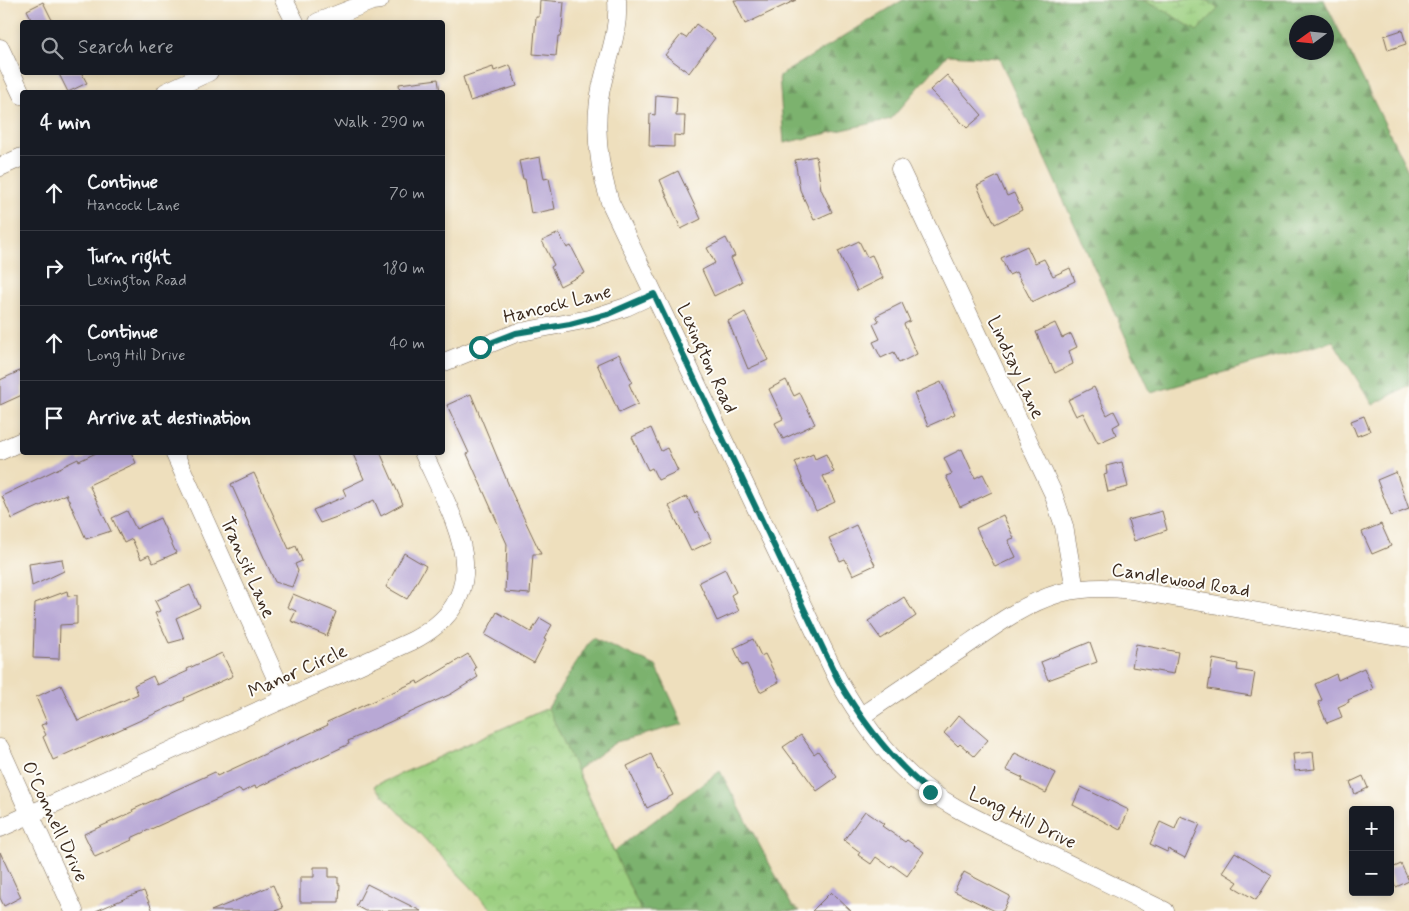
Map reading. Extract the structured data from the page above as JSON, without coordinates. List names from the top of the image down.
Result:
{
  "streets": {
    "street": [
      "Hancock Lane",
      "Lexington Road",
      "Lindsay Lane",
      "Transit Lane",
      "Candlewood Road",
      "Manor Circle",
      "Long Hill Drive",
      "O'Connell Drive"
    ]
  },
  "crossings": [
    ["Hancock Lane", "Lexington Road"],
    ["Lexington Road", "Candlewood Road"],
    ["Lexington Road", "Long Hill Drive"],
    ["Lindsay Lane", "Candlewood Road"],
    ["Transit Lane", "Manor Circle"],
    ["Candlewood Road", "Long Hill Drive"],
    ["Manor Circle", "O'Connell Drive"]
  ],
  "north": "left",
  "page": {
    "search": "Search here",
    "heading": ["4 min", "Walk · 290 m"],
    "list": [
      ["Continue", "Hancock Lane", "70 m"],
      ["Turn right", "Lexington Road", "180 m"],
      ["Continue", "Long Hill Drive", "40 m"],
      "Arrive at destination"
    ],
    "map_buttons": ["+", "−"]
  }
}
